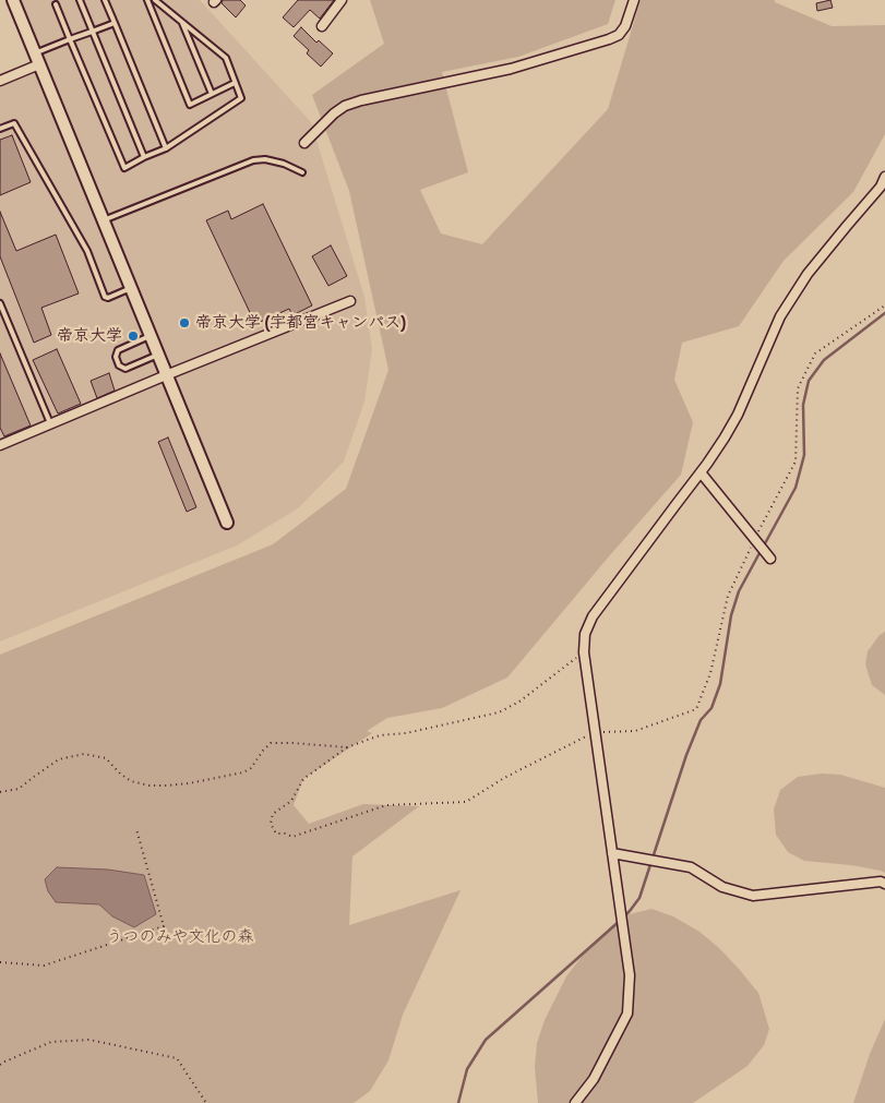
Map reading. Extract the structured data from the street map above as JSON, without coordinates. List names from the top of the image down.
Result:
{
  "parks": ["うつのみや文化の森"],
  "places": ["帝京大学 (宇都宮キャンパス)", "帝京大学"]
}
